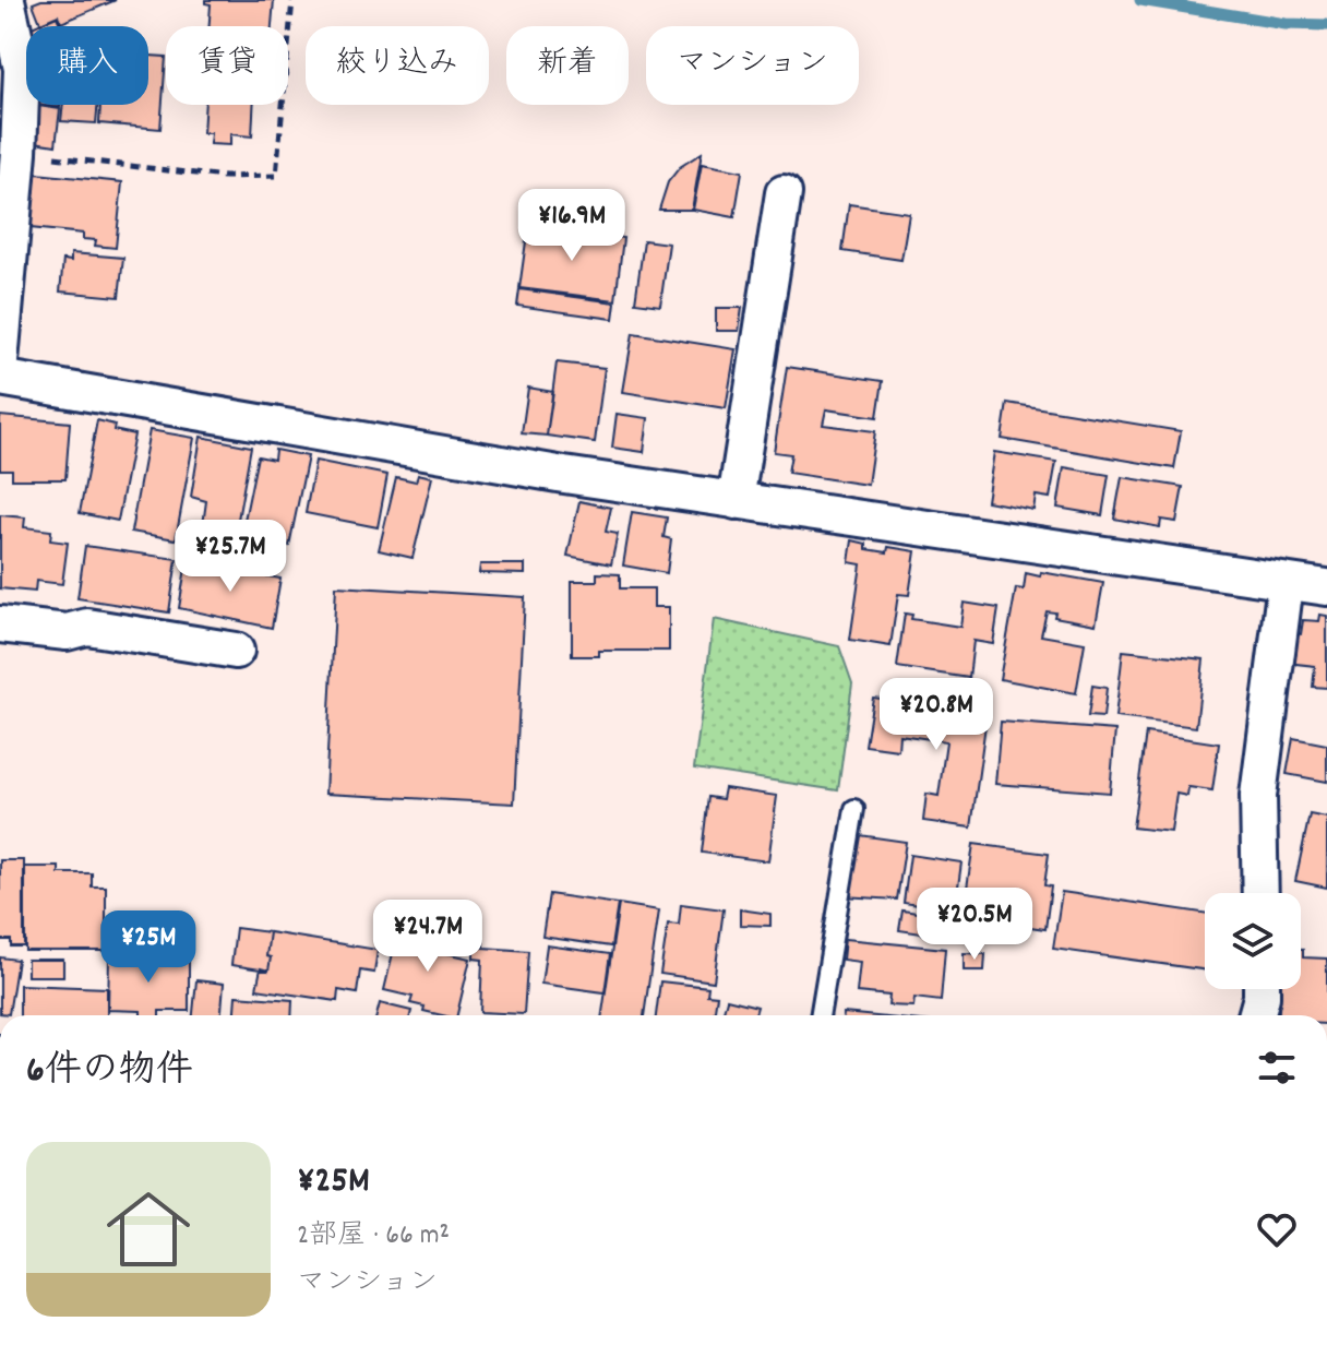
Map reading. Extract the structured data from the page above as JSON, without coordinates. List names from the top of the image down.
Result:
{
  "page": {
    "chip": [
      "購入",
      "賃貸",
      "絞り込み",
      "新着",
      "マンション"
    ],
    "price": [
      "¥16.9M",
      "¥25.7M",
      "¥20.8M",
      "¥20.5M",
      "¥24.7M",
      "¥25M"
    ],
    "heading": "6件の物件",
    "list": [
      {
        "name": "¥25M",
        "note": "2部屋 · 66 m² · マンション"
      }
    ]
  }
}
